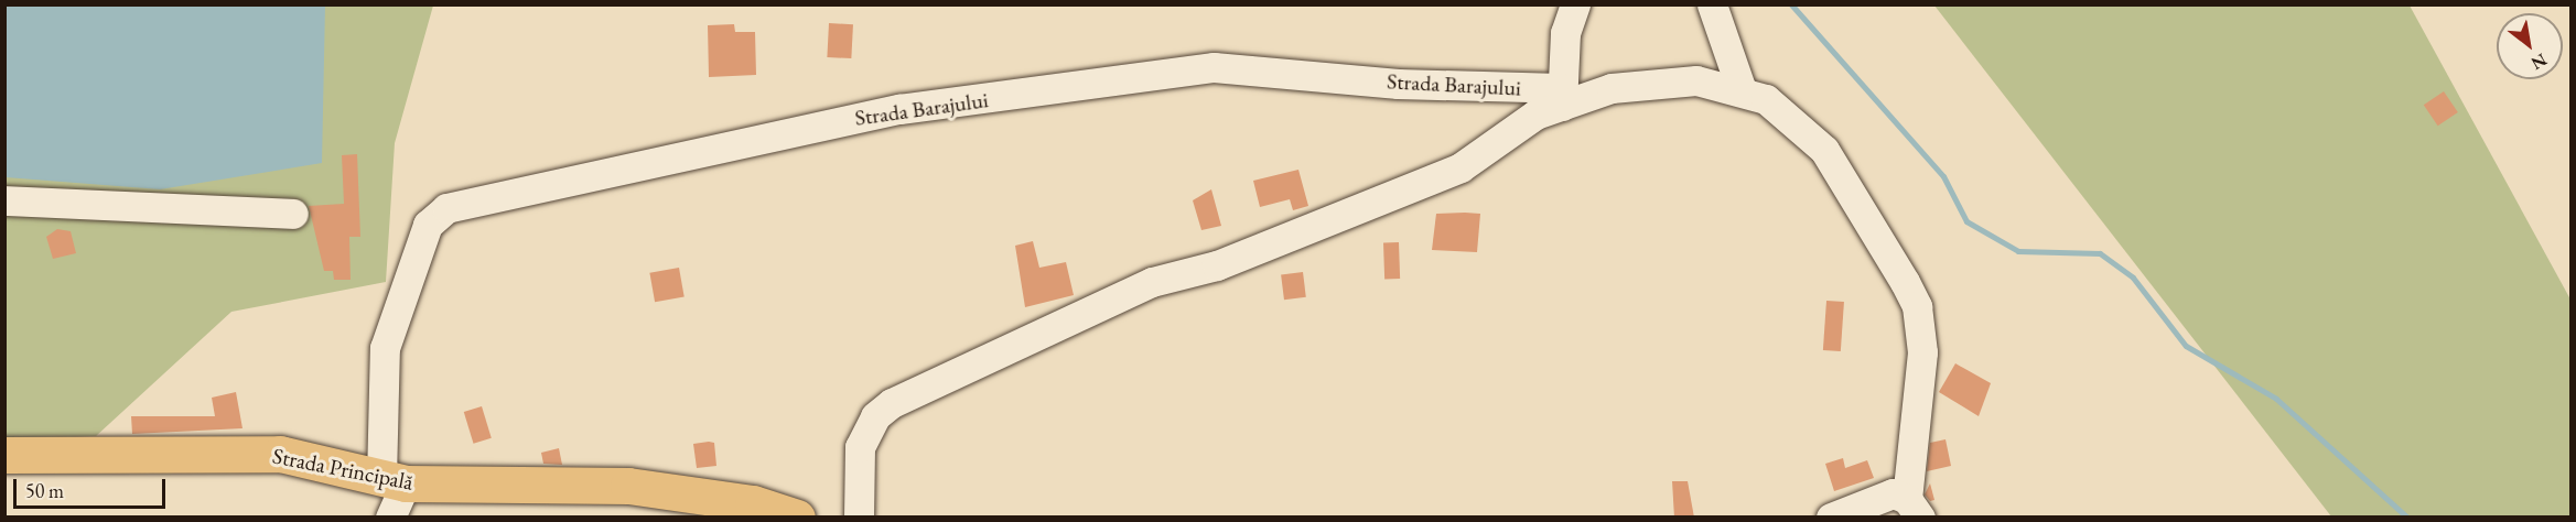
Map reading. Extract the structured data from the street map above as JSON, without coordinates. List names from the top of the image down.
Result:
{
  "streets": {
    "main road": ["Strada Principală"],
    "street": ["Strada Barajului"]
  },
  "crossings": [
    ["Strada Barajului", "Strada Principală"]
  ],
  "scale_bar": "50 m",
  "north": "bottom right"
}
